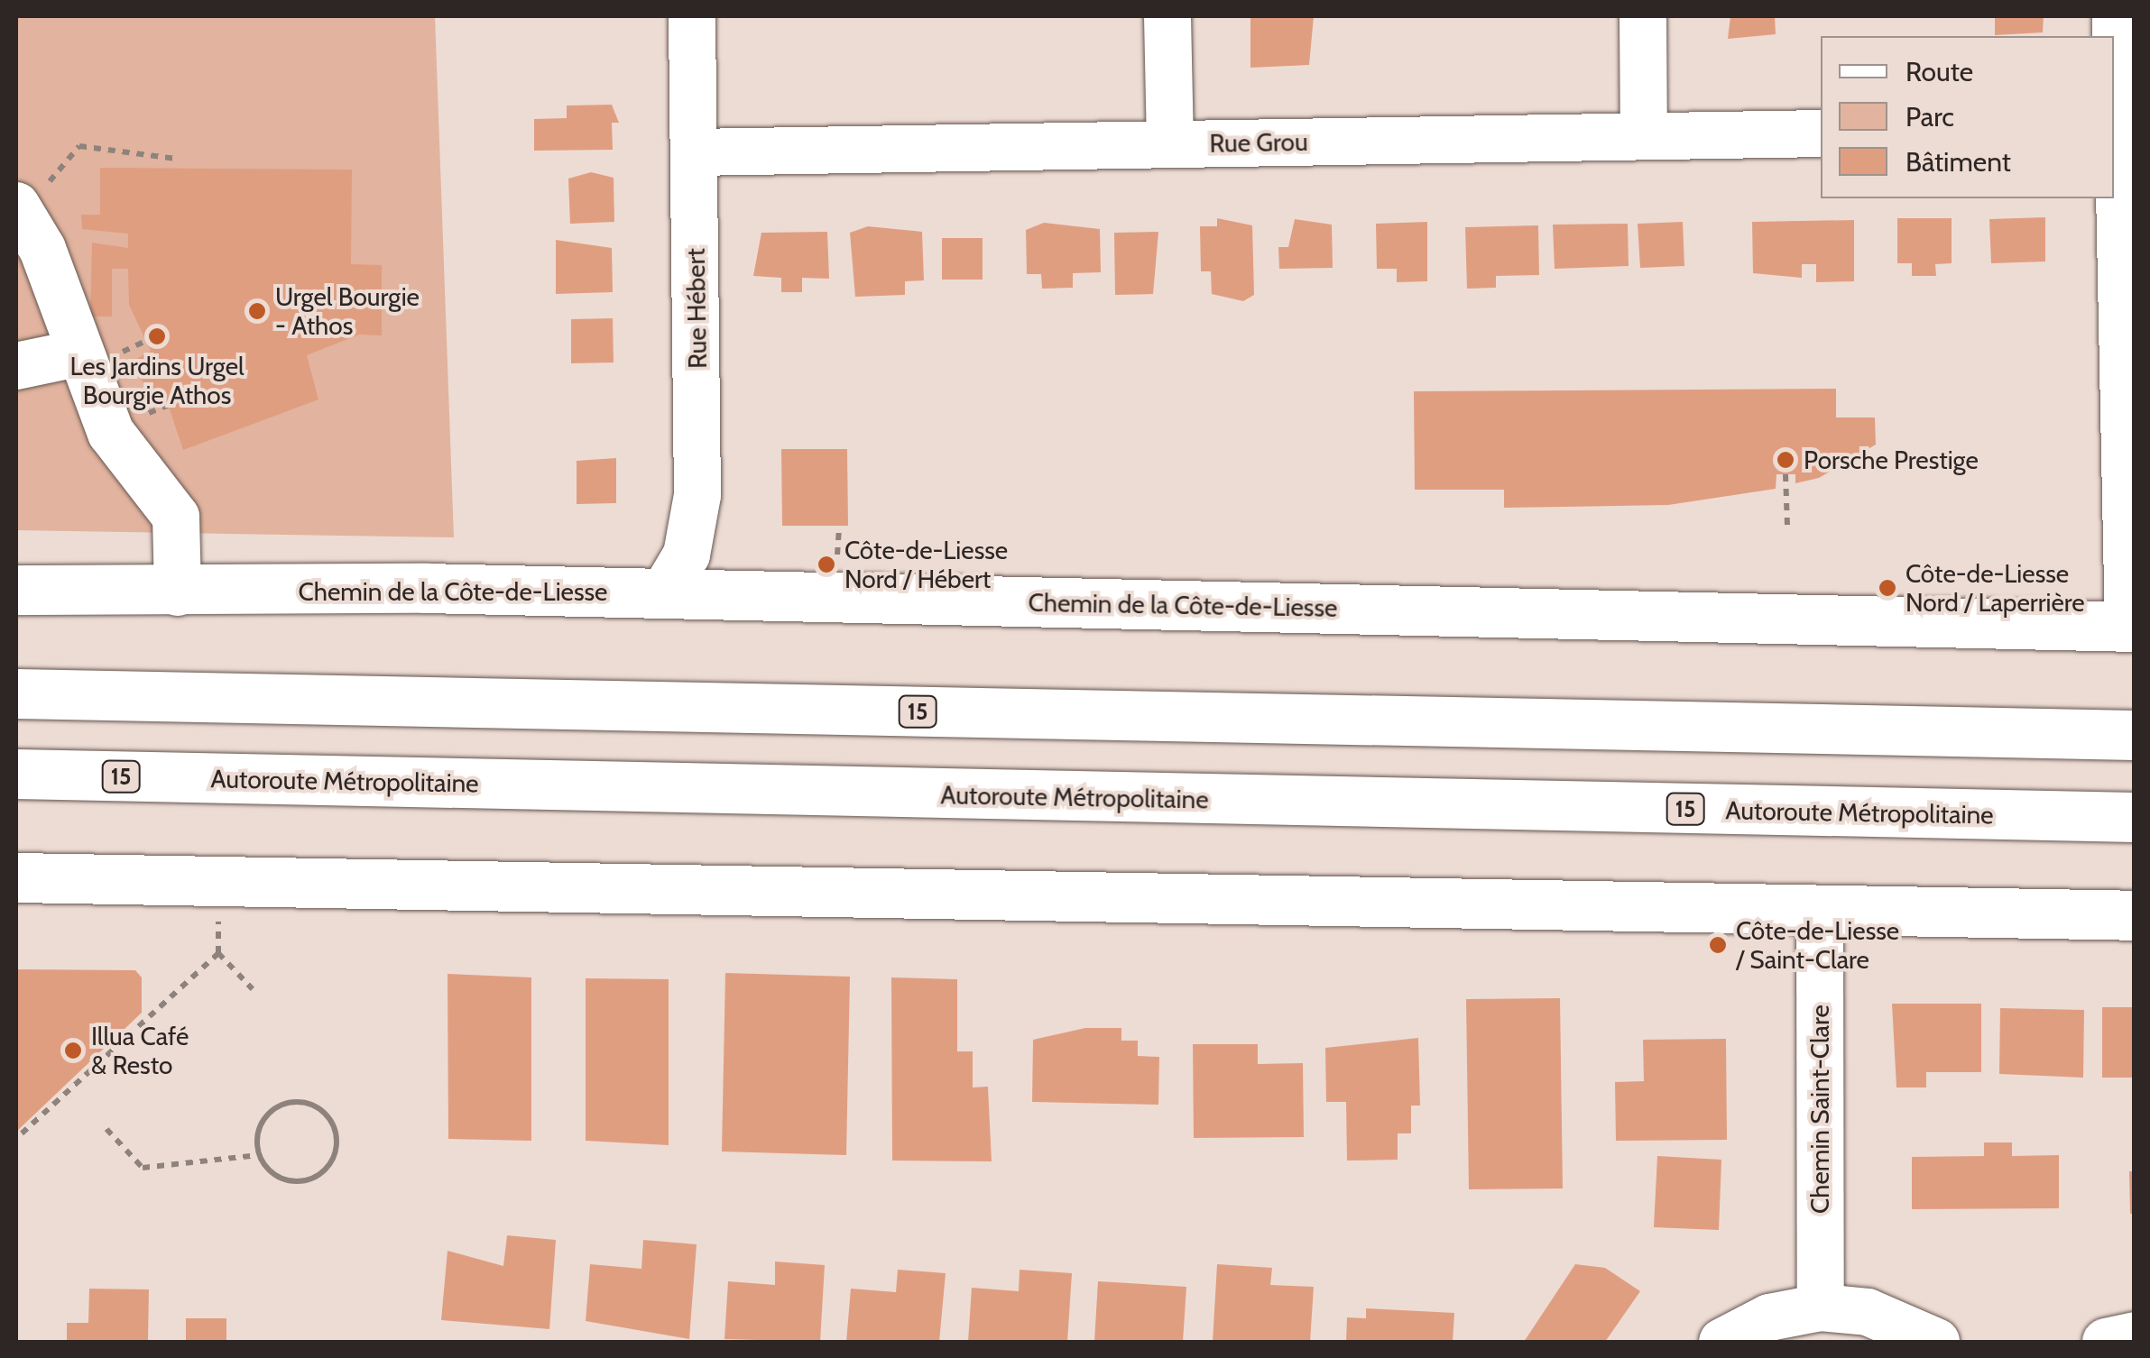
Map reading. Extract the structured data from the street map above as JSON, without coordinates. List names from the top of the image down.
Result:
{
  "streets": {
    "main road": ["Chemin de la Côte-de-Liesse", "15", "Autoroute Métropolitaine"],
    "street": ["Rue Grou", "Rue Hébert", "Chemin Saint-Clare"]
  },
  "crossings": [
    ["Rue Grou", "Rue Hébert"],
    ["Rue Hébert", "Chemin de la Côte-de-Liesse"]
  ],
  "places": [
    "Urgel Bourgie - Athos",
    "Les Jardins Urgel Bourgie Athos",
    "Porsche Prestige",
    "Côte-de-Liesse Nord / Hébert",
    "Côte-de-Liesse Nord / Laperrière",
    "Côte-de-Liesse / Saint-Clare",
    "Illua Café & Resto"
  ],
  "legend": ["Route", "Parc", "Bâtiment"]
}
